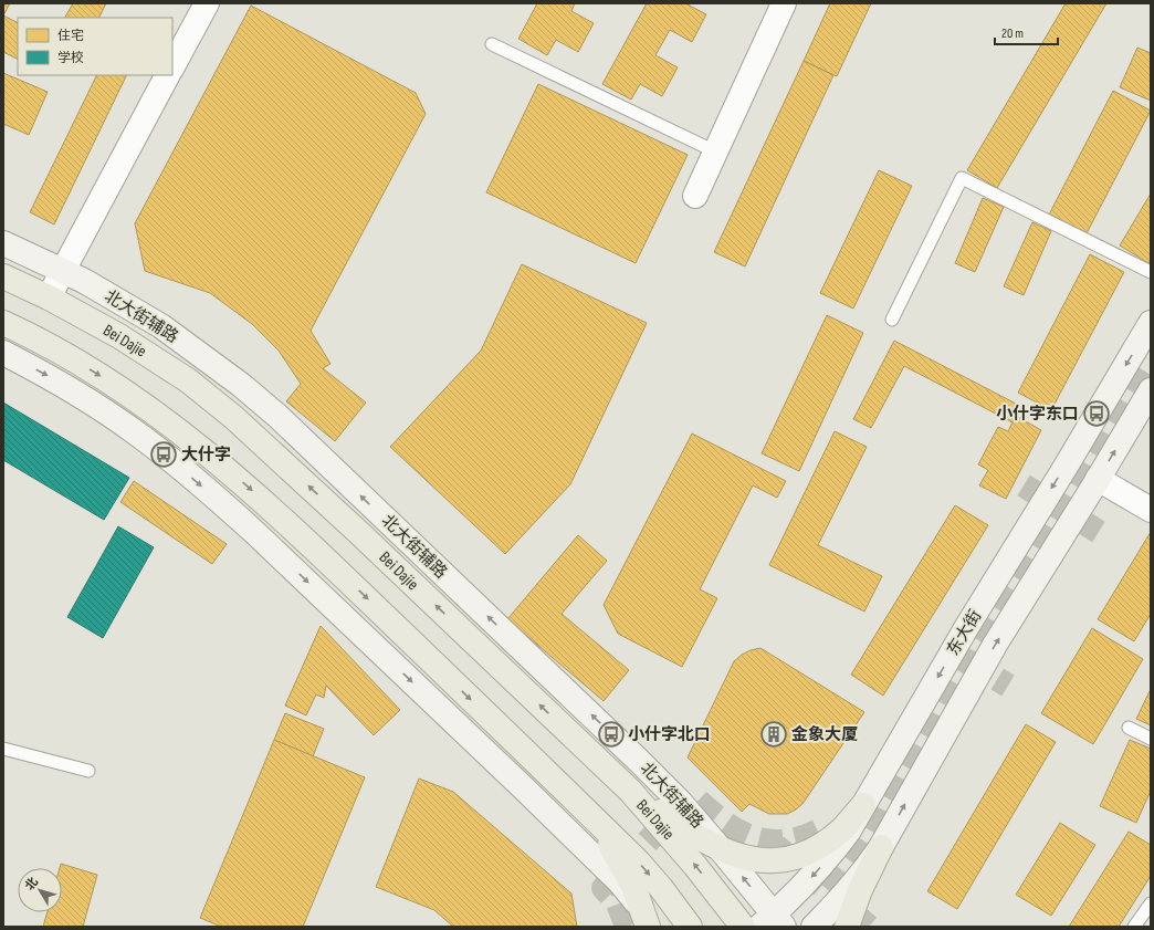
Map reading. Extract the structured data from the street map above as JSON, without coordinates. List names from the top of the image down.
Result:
{
  "streets": {
    "main road": ["Bei Dajie"],
    "street": ["北大街辅路", "东大街"]
  },
  "crossings": [
    ["北大街辅路", "东大街"]
  ],
  "places": {
    "bus stop": ["小什字东口", "大什字", "小什字北口"],
    "building": ["金象大厦"]
  },
  "legend": ["住宅", "学校"],
  "scale_bar": "20 m",
  "north": "top left"
}
